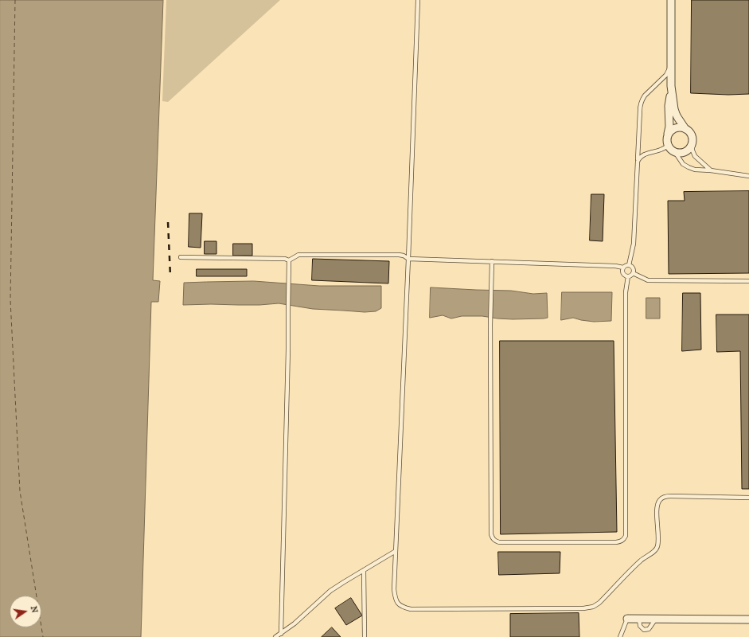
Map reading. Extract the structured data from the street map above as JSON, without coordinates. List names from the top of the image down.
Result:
{
  "north": "right"
}
